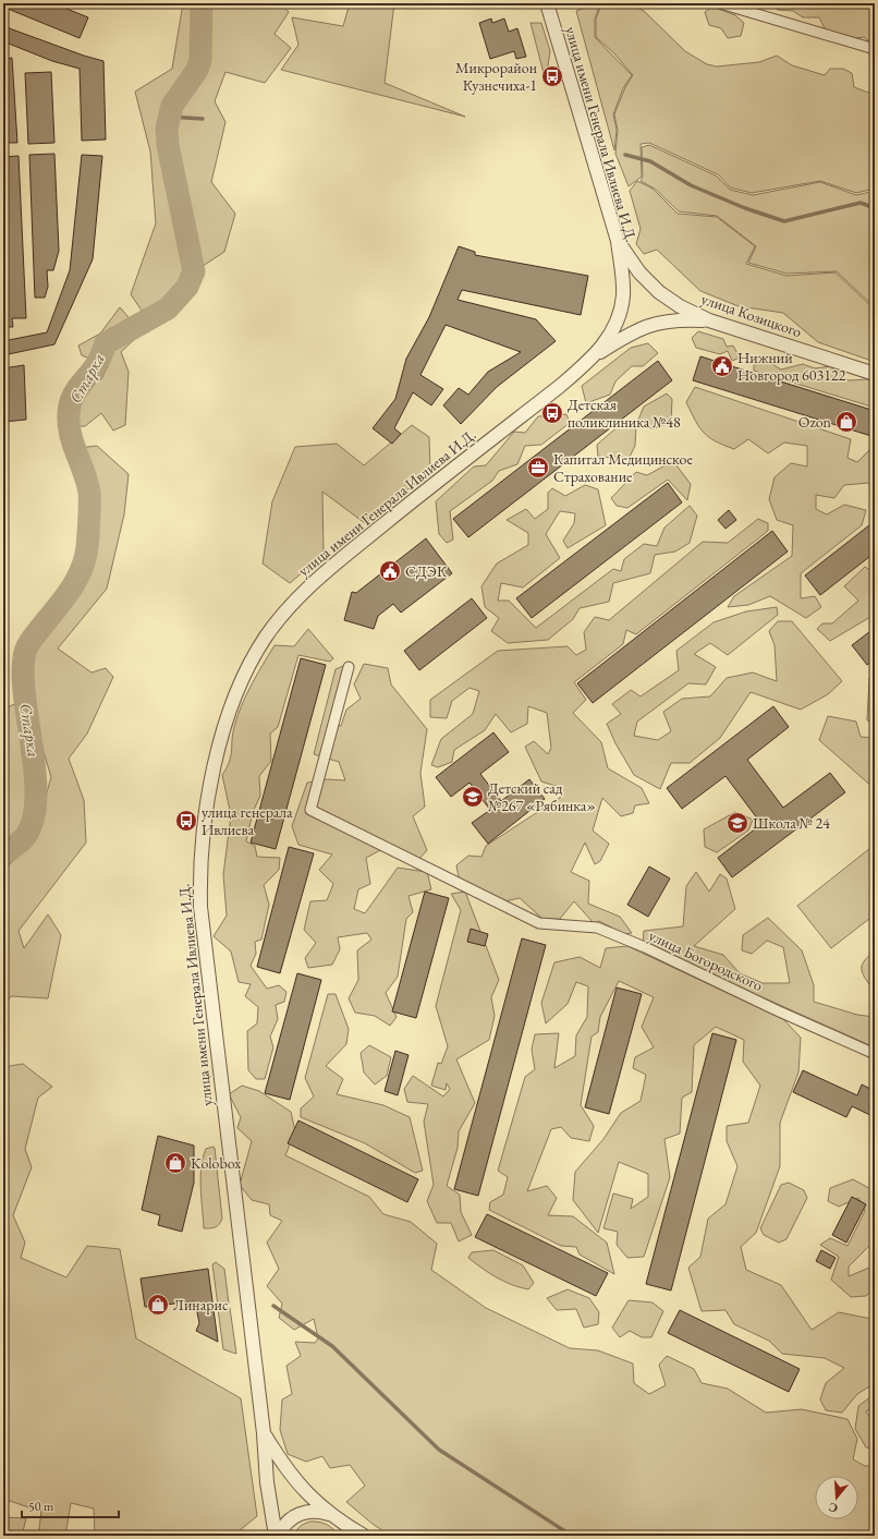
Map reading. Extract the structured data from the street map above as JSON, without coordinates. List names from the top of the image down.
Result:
{
  "streets": {
    "street": ["улица имени Генерала Ивлиева И.Д.", "улица Козицкого", "улица Богородского"]
  },
  "crossings": [
    ["улица имени Генерала Ивлиева И.Д.", "улица Козицкого"]
  ],
  "water": ["Старка"],
  "places": {
    "bus stop": ["Микрорайон Кузнечиха-1", "Детская поликлиника №48", "улица генерала Ивлиева"],
    "public building": ["Нижний Новгород 603122", "СДЭК"],
    "shop": ["Ozon", "Kolobox", "Линарис"],
    "office": ["Капитал Медицинское Страхование"],
    "school or university": ["Детский сад №267 «Рябинка»", "Школа № 24"]
  },
  "scale_bar": "50 m",
  "north": "bottom"
}
